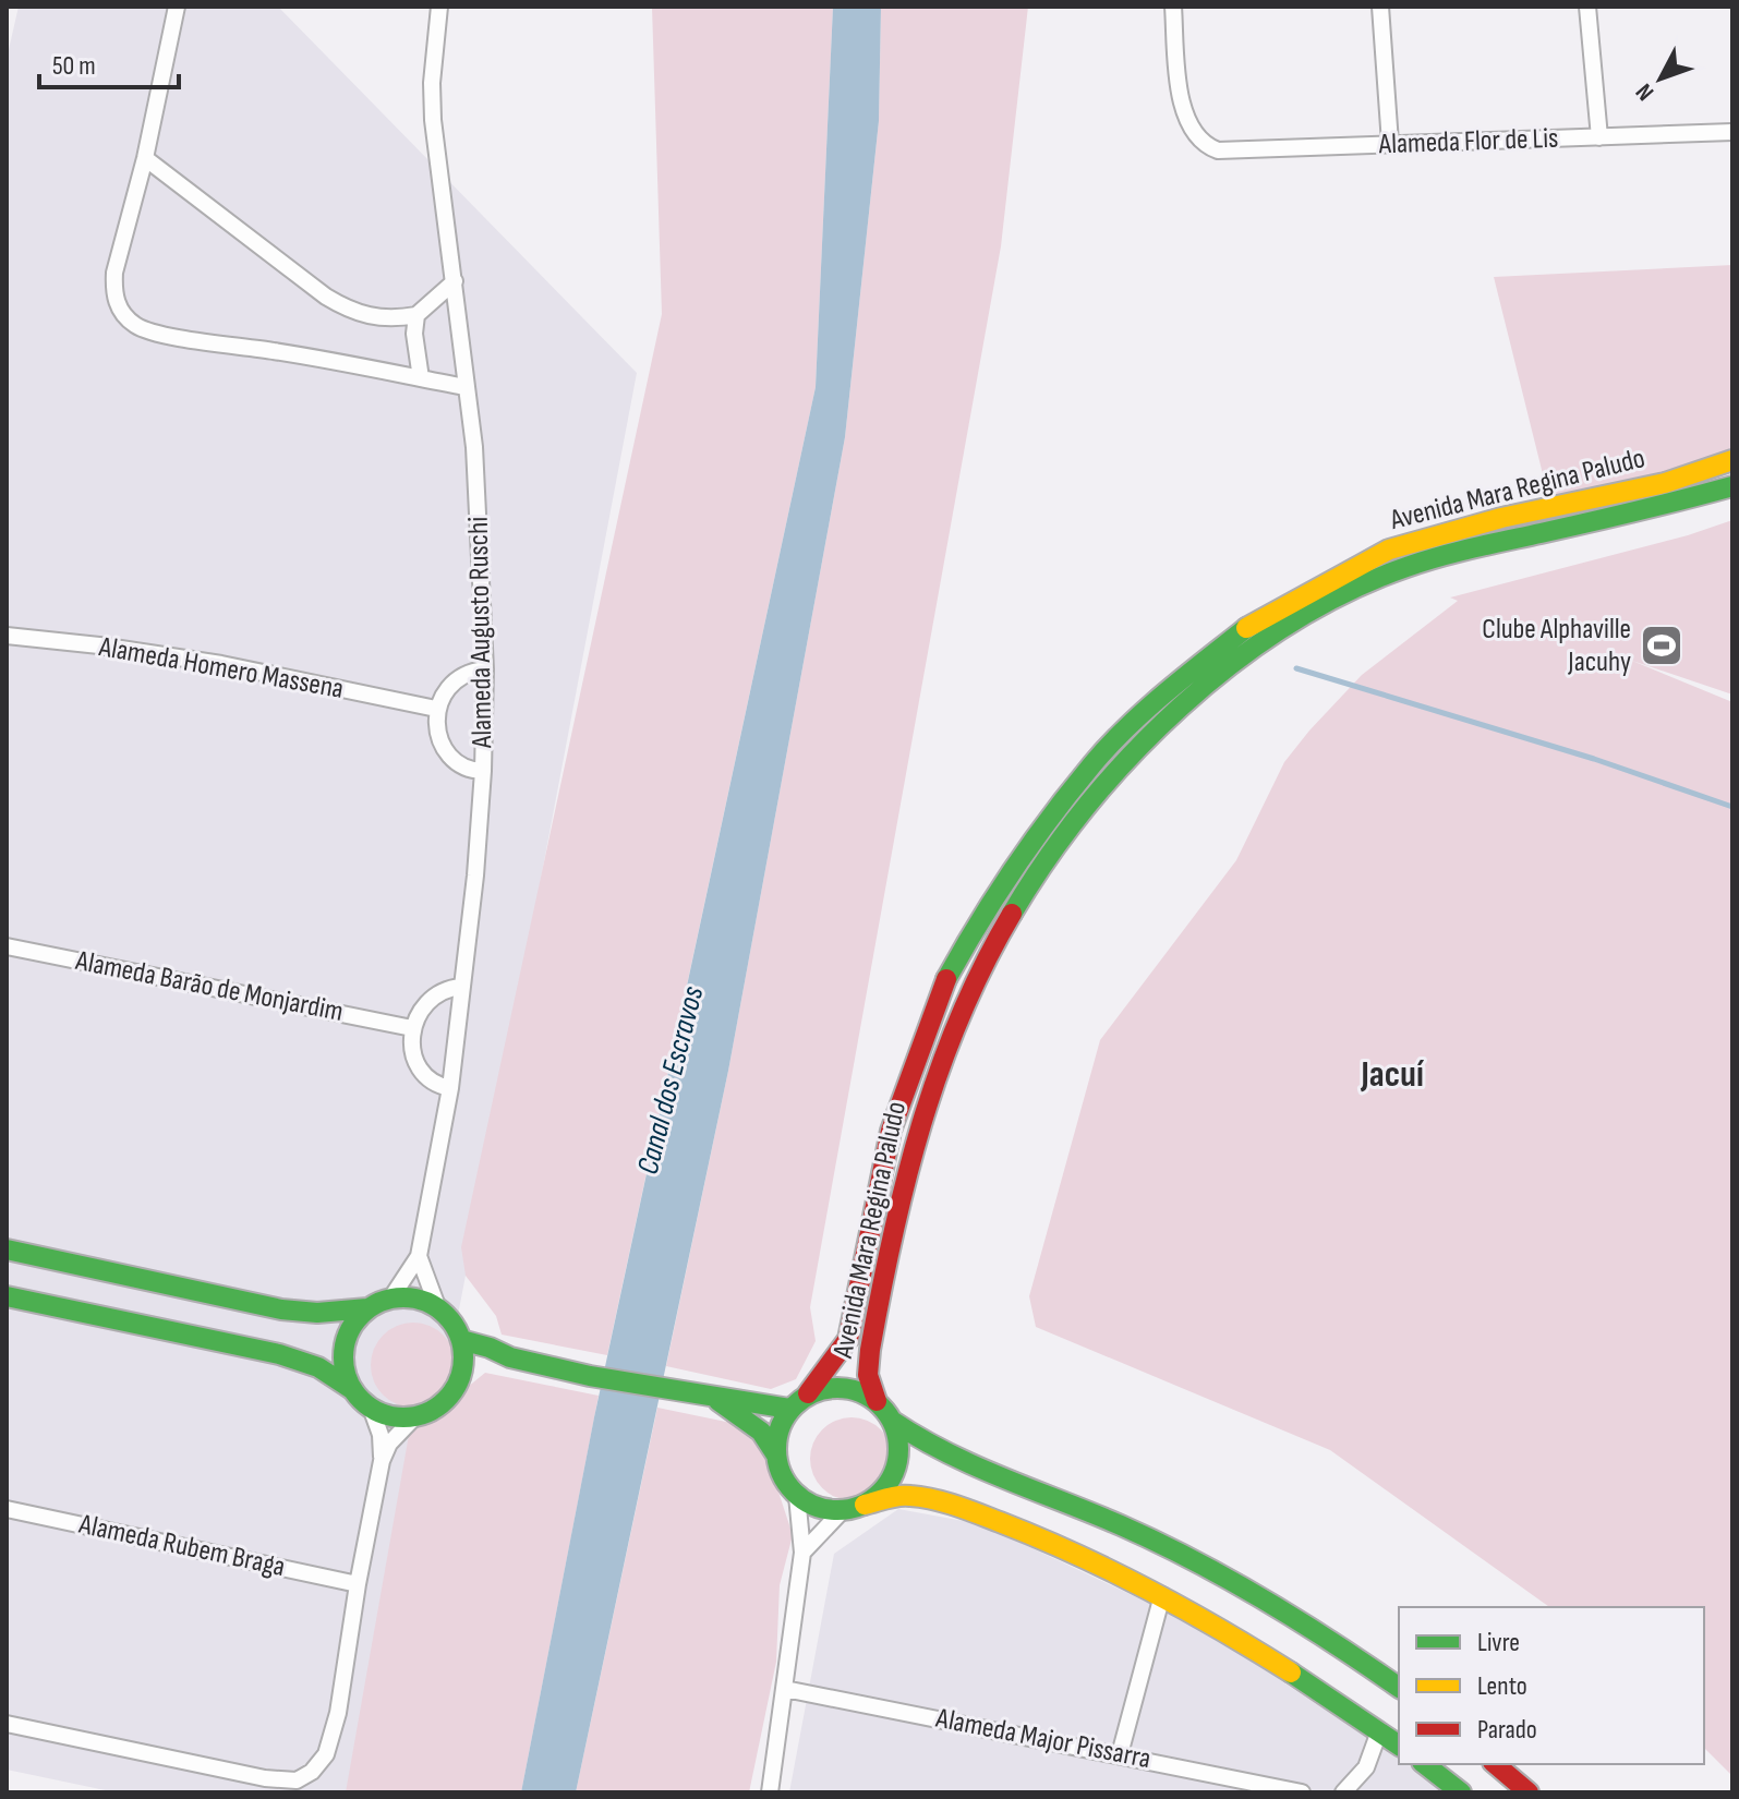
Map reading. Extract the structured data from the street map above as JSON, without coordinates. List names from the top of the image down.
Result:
{
  "streets": {
    "street": [
      "Alameda Flor de Lis",
      "Avenida Mara Regina Paludo",
      "Alameda Augusto Ruschi",
      "Alameda Homero Massena",
      "Alameda Barão de Monjardim",
      "Alameda Rubem Braga",
      "Alameda Major Pissarra"
    ]
  },
  "districts": ["Jacuí"],
  "water": ["Canal dos Escravos"],
  "places": {
    "sports": ["Clube Alphaville Jacuhy"]
  },
  "legend": ["Livre", "Lento", "Parado"],
  "scale_bar": "50 m",
  "north": "bottom left"
}
